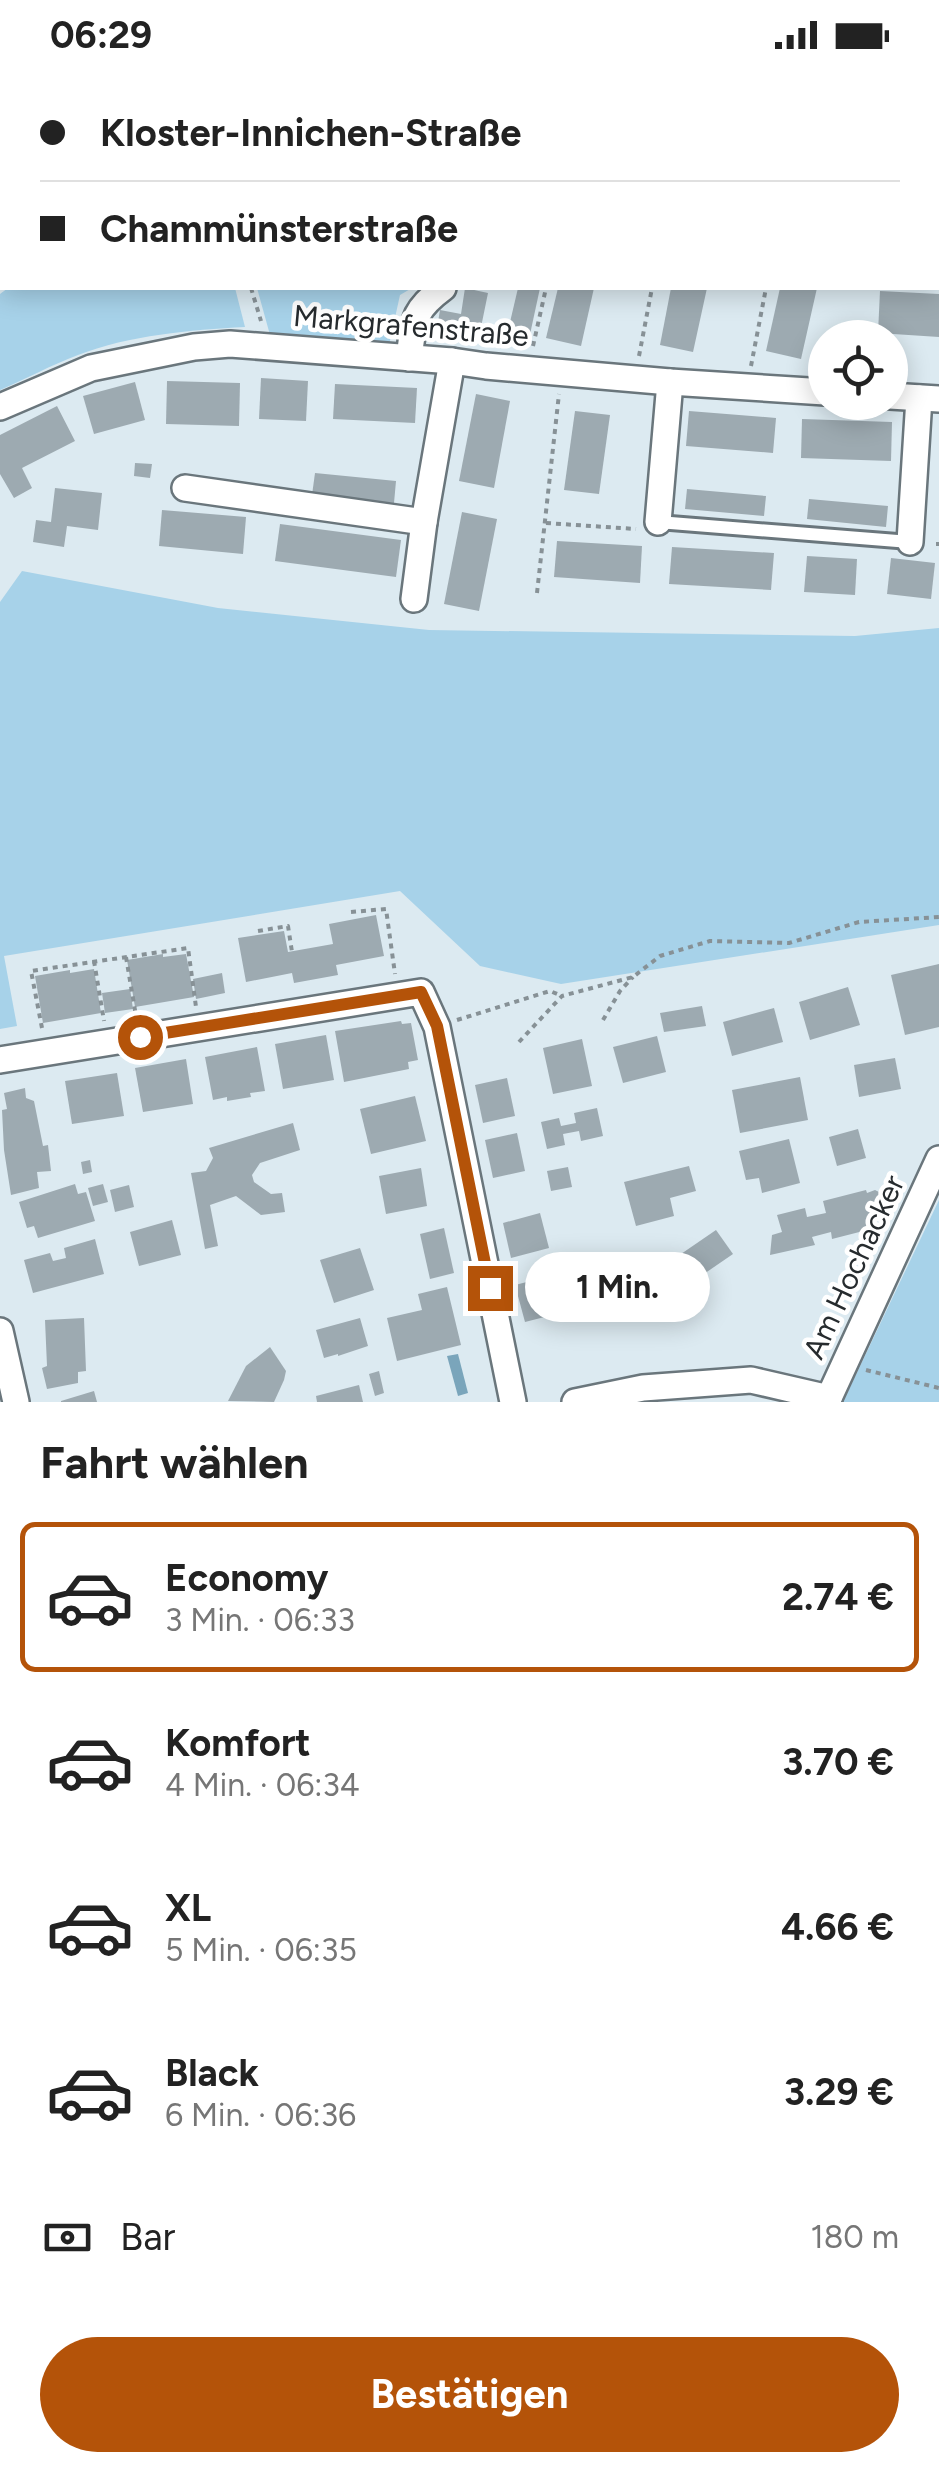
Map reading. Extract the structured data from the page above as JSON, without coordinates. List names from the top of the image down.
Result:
{
  "streets": {
    "street": ["Markgrafenstraße", "Am Hochacker"]
  },
  "page": {
    "status": "06:29",
    "banner": ["Kloster-Innichen-Straße", "Chammünsterstraße"],
    "bubble": "1 Min.",
    "heading": "Fahrt wählen",
    "list": [
      {
        "name": "Economy",
        "note": "3 Min. · 06:33",
        "value": "2.74 €"
      },
      {
        "name": "Komfort",
        "note": "4 Min. · 06:34",
        "value": "3.70 €"
      },
      {
        "name": "XL",
        "note": "5 Min. · 06:35",
        "value": "4.66 €"
      },
      {
        "name": "Black",
        "note": "6 Min. · 06:36",
        "value": "3.29 €"
      }
    ],
    "pay": ["Bar", "180 m"],
    "buttons": "Bestätigen"
  }
}
